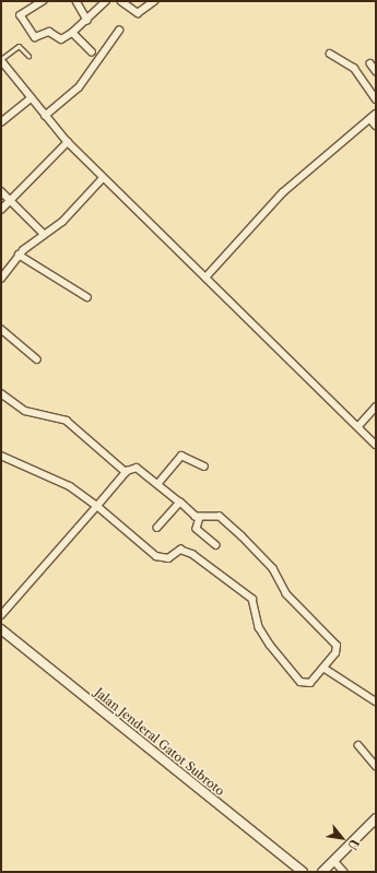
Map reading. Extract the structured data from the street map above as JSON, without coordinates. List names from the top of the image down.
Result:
{
  "streets": {
    "main road": ["Jalan Jenderal Gatot Subroto"]
  },
  "north": "bottom right"
}
